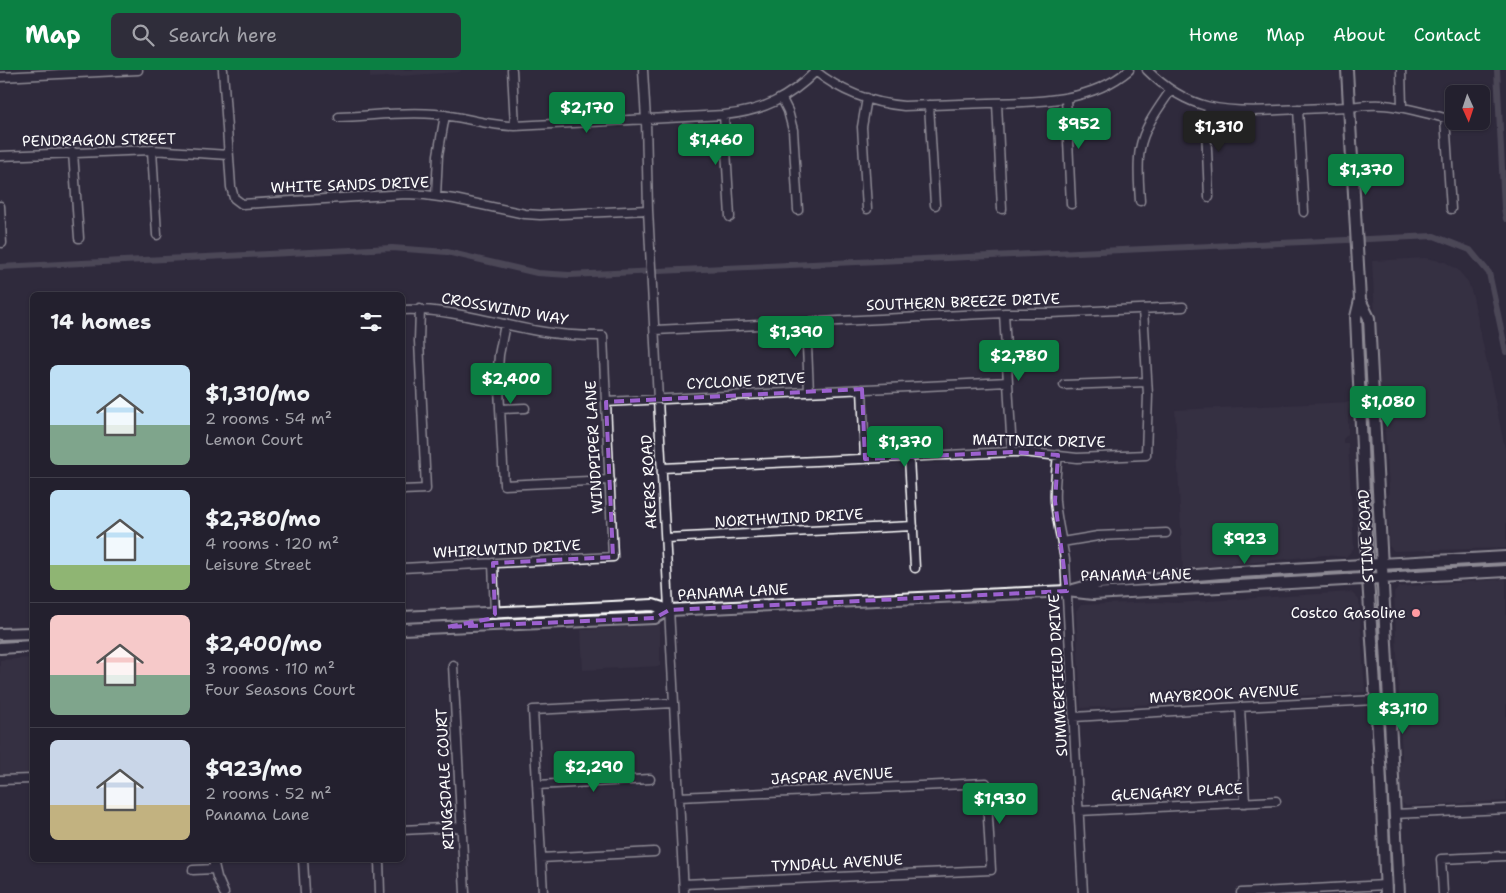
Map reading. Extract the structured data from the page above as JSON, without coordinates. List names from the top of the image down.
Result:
{
  "streets": {
    "main road": ["STINE ROAD", "PANAMA LANE"],
    "street": [
      "PENDRAGON STREET",
      "WHITE SANDS DRIVE",
      "SOUTHERN BREEZE DRIVE",
      "CROSSWIND WAY",
      "CYCLONE DRIVE",
      "MATTNICK DRIVE",
      "WINDPIPER LANE",
      "AKERS ROAD",
      "NORTHWIND DRIVE",
      "WHIRLWIND DRIVE",
      "SUMMERFIELD DRIVE",
      "MAYBROOK AVENUE",
      "JASPAR AVENUE",
      "RINGSDALE COURT",
      "GLENGARY PLACE",
      "TYNDALL AVENUE"
    ]
  },
  "crossings": [
    ["PENDRAGON STREET", "WHITE SANDS DRIVE"],
    ["WHITE SANDS DRIVE", "AKERS ROAD"],
    ["SOUTHERN BREEZE DRIVE", "AKERS ROAD"],
    ["CROSSWIND WAY", "WINDPIPER LANE"],
    ["CYCLONE DRIVE", "WINDPIPER LANE"],
    ["CYCLONE DRIVE", "AKERS ROAD"],
    ["MATTNICK DRIVE", "AKERS ROAD"],
    ["MATTNICK DRIVE", "SUMMERFIELD DRIVE"],
    ["WINDPIPER LANE", "WHIRLWIND DRIVE"],
    ["AKERS ROAD", "NORTHWIND DRIVE"],
    ["AKERS ROAD", "PANAMA LANE"],
    ["AKERS ROAD", "JASPAR AVENUE"],
    ["AKERS ROAD", "TYNDALL AVENUE"],
    ["STINE ROAD", "PANAMA LANE"],
    ["STINE ROAD", "MAYBROOK AVENUE"],
    ["PANAMA LANE", "SUMMERFIELD DRIVE"],
    ["SUMMERFIELD DRIVE", "MAYBROOK AVENUE"],
    ["SUMMERFIELD DRIVE", "GLENGARY PLACE"],
    ["JASPAR AVENUE", "TYNDALL AVENUE"]
  ],
  "places": ["Costco Gasoline"],
  "north": "bottom",
  "page": {
    "header": "Map",
    "search": "Search here",
    "nav": [
      "Home",
      "Map",
      "About",
      "Contact"
    ],
    "price": [
      "$2,170",
      "$952",
      "$1,310",
      "$1,460",
      "$1,370",
      "$1,390",
      "$2,780",
      "$2,400",
      "$1,080",
      "$1,370",
      "$923",
      "$3,110",
      "$2,290",
      "$1,930"
    ],
    "heading": "14 homes",
    "list": [
      {
        "name": "$1,310/mo",
        "note": "2 rooms · 54 m² · Lemon Court"
      },
      {
        "name": "$2,780/mo",
        "note": "4 rooms · 120 m² · Leisure Street"
      },
      {
        "name": "$2,400/mo",
        "note": "3 rooms · 110 m² · Four Seasons Court"
      },
      {
        "name": "$923/mo",
        "note": "2 rooms · 52 m² · Panama Lane"
      }
    ]
  }
}
